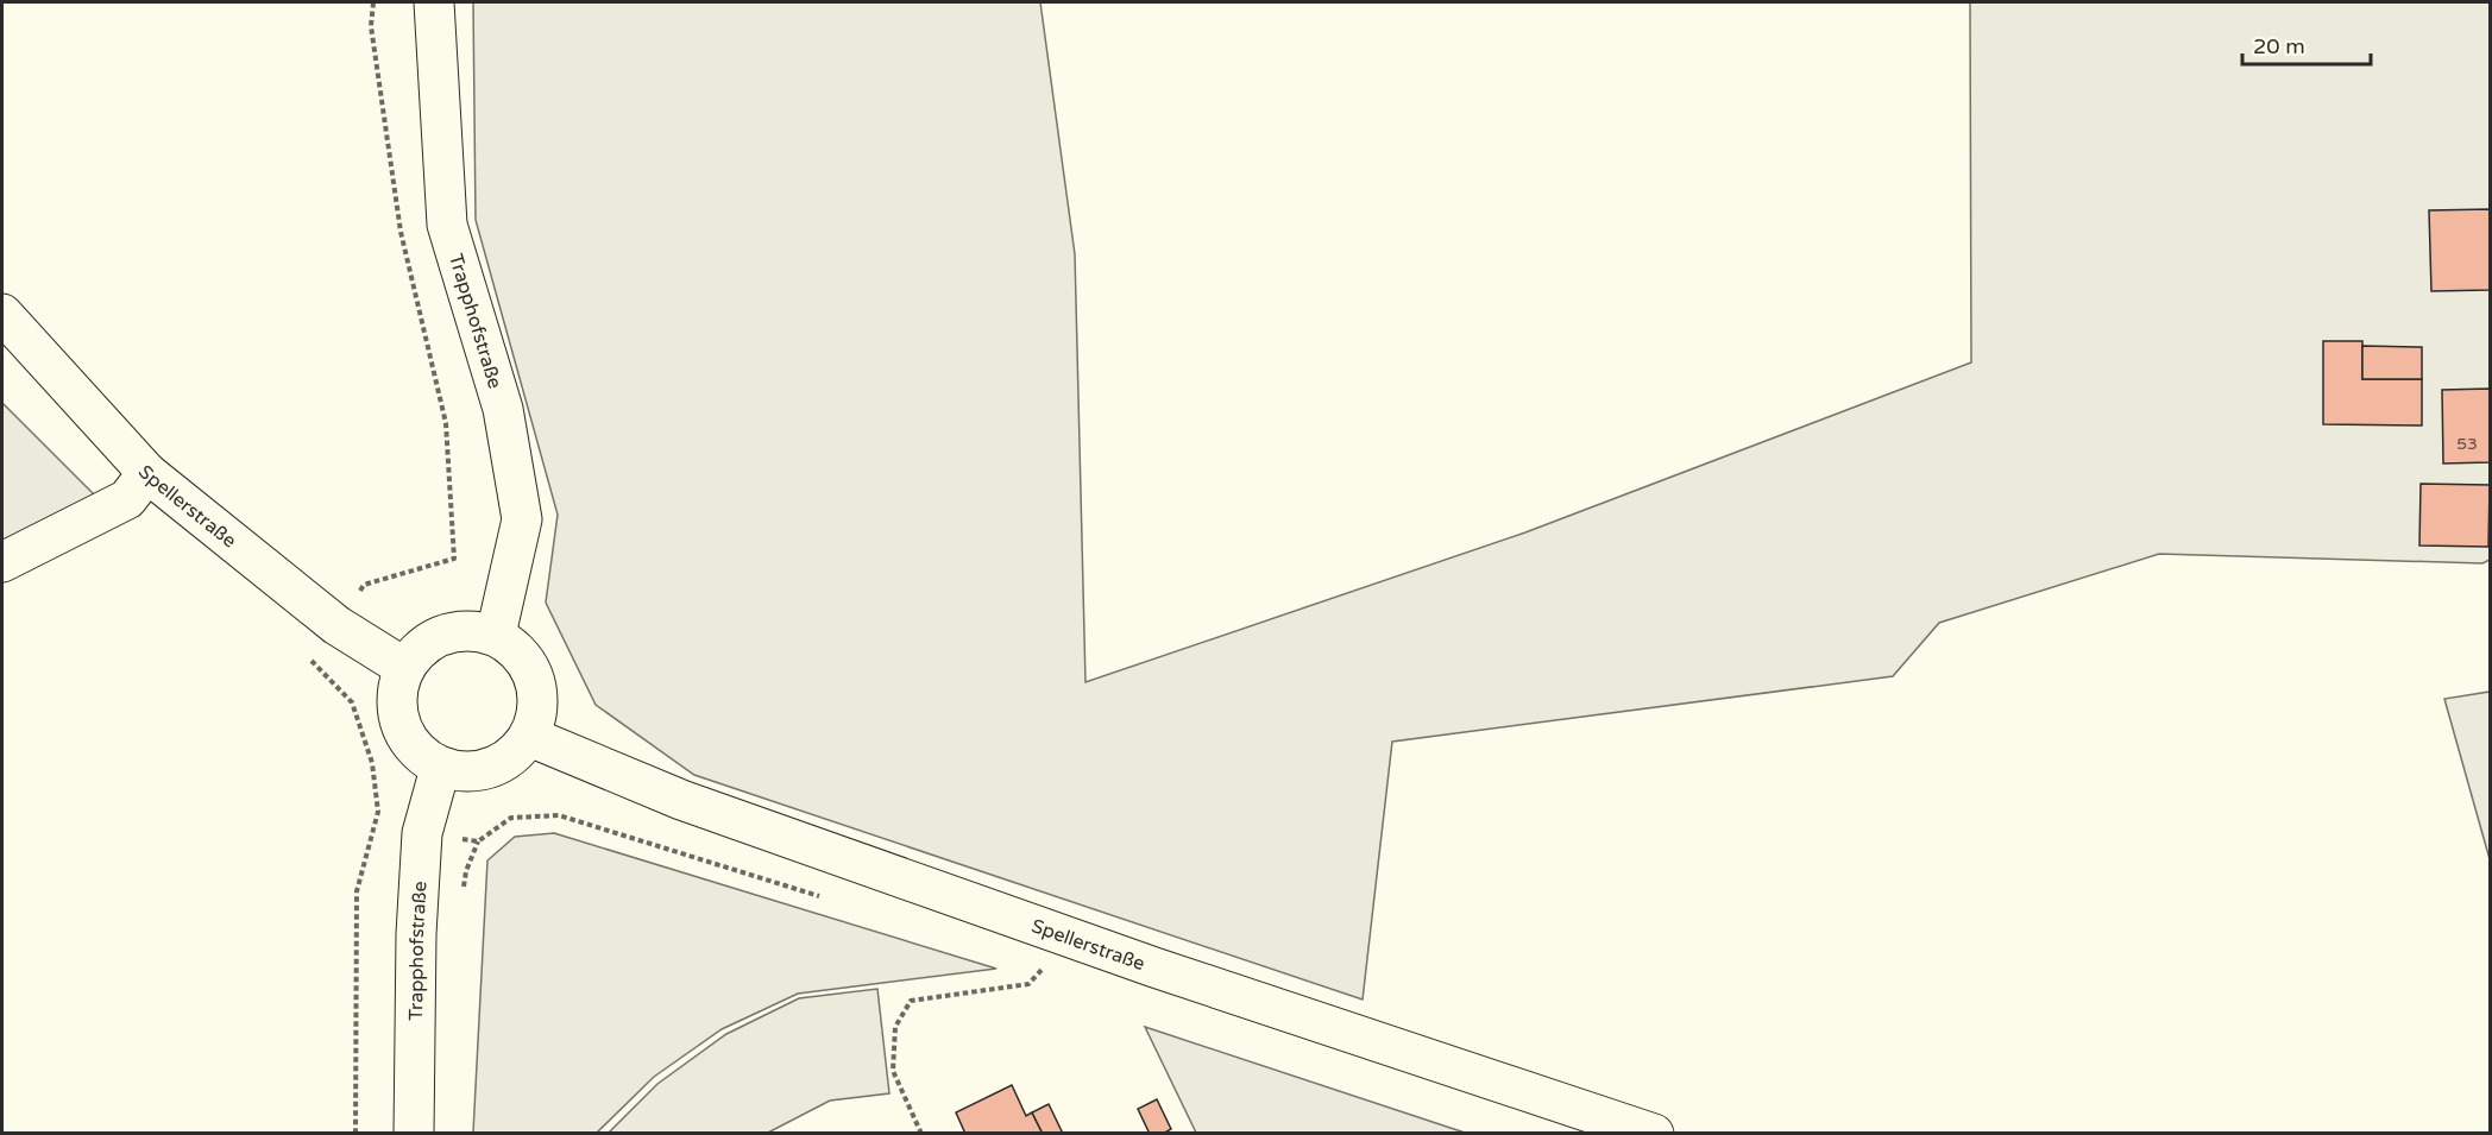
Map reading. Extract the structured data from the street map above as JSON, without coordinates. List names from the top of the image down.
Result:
{
  "streets": {
    "street": ["Trapphofstraße", "Spellerstraße"]
  },
  "crossings": [
    ["Trapphofstraße", "Spellerstraße"]
  ],
  "house_numbers": ["53"],
  "scale_bar": "20 m"
}
